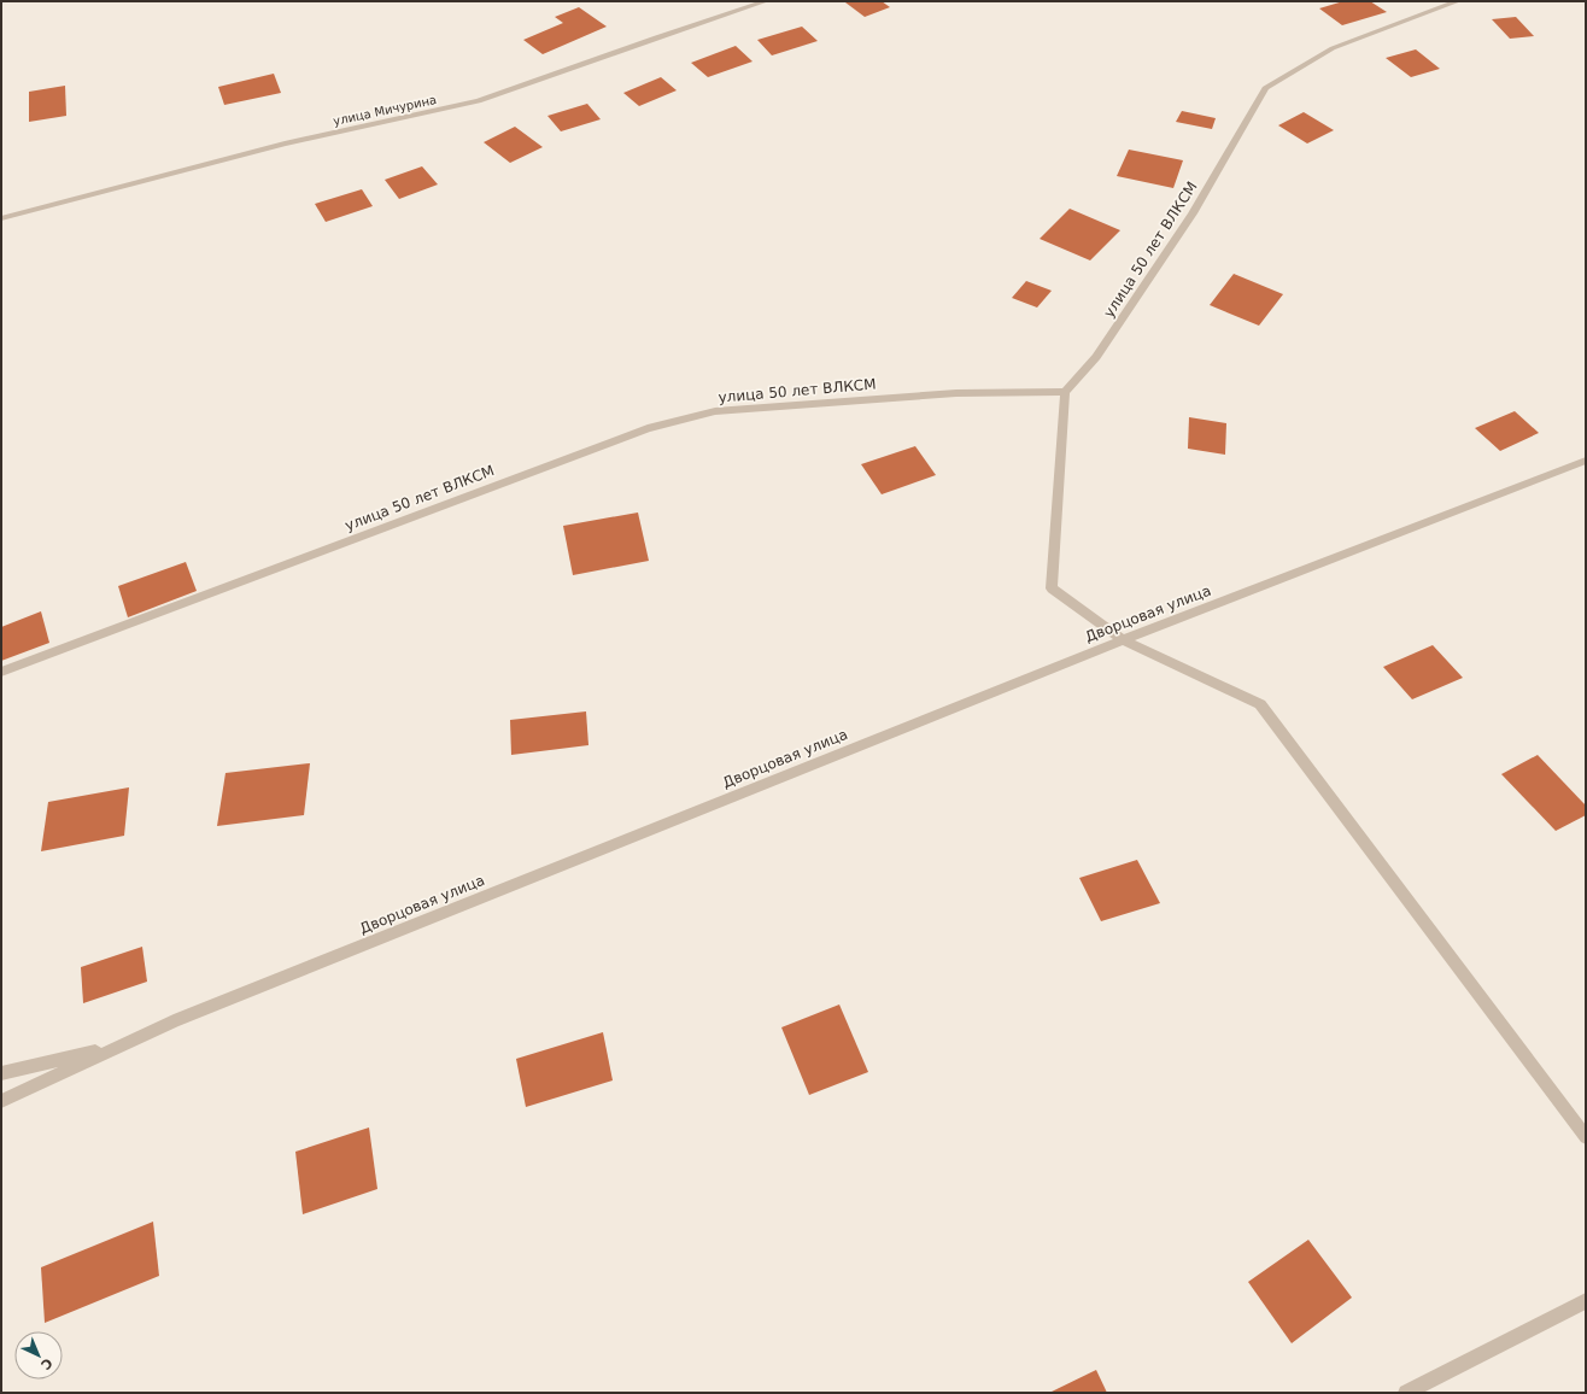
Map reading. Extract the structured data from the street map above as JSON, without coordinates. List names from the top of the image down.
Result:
{
  "streets": {
    "street": ["улица Мичурина", "улица 50 лет ВЛКСМ", "Дворцовая улица"]
  },
  "north": "bottom right"
}
